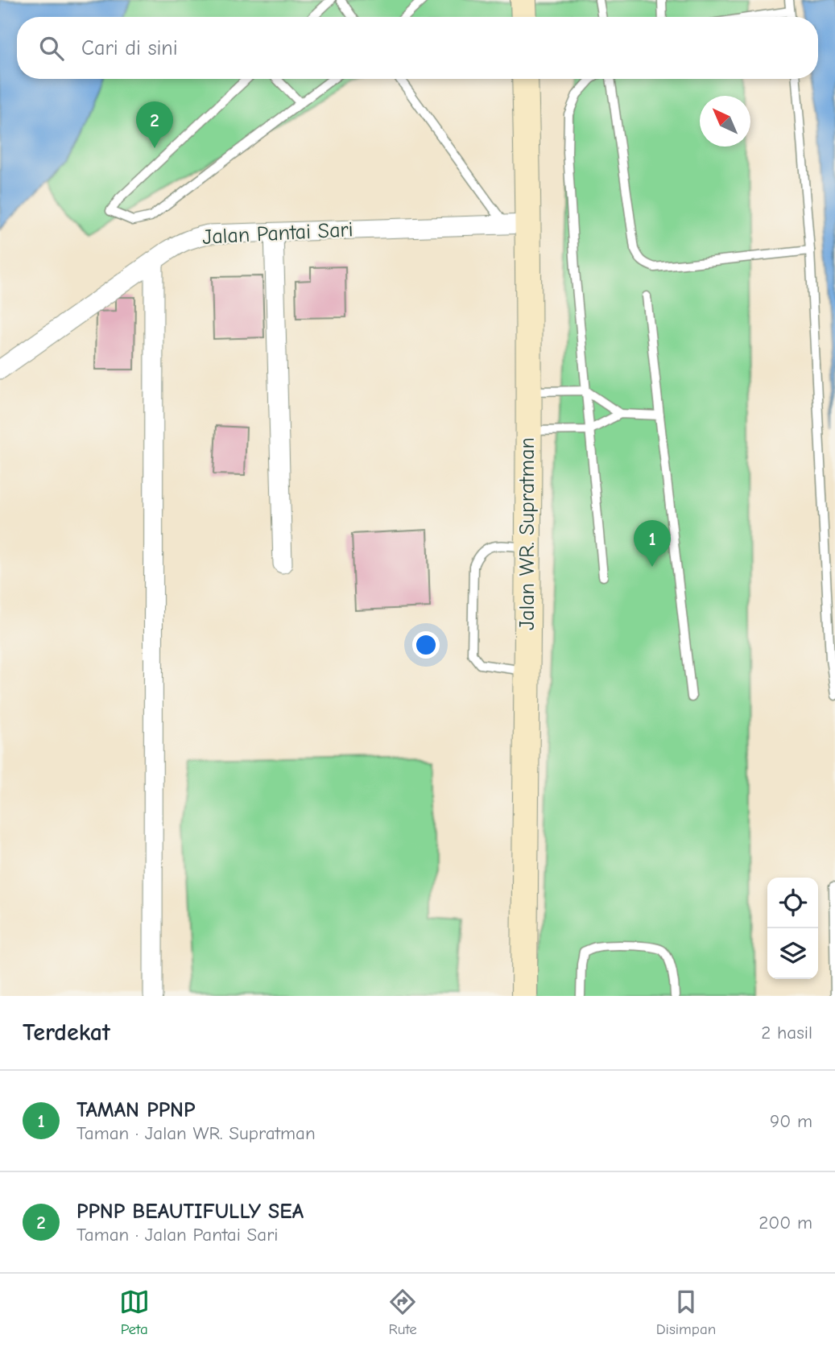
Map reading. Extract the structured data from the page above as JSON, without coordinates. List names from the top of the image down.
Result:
{
  "streets": {
    "street": ["Jalan Pantai Sari", "Jalan WR. Supratman"]
  },
  "crossings": [
    ["Jalan Pantai Sari", "Jalan WR. Supratman"]
  ],
  "north": "top left",
  "page": {
    "search": "Cari di sini",
    "pins": ["2", "1"],
    "heading": ["Terdekat", "2 hasil"],
    "list": [
      {
        "mark": "1",
        "name": "TAMAN PPNP",
        "note": "Taman · Jalan WR. Supratman",
        "value": "90 m"
      },
      {
        "mark": "2",
        "name": "PPNP BEAUTIFULLY SEA",
        "note": "Taman · Jalan Pantai Sari",
        "value": "200 m"
      }
    ],
    "nav": ["Peta", "Rute", "Disimpan"]
  }
}
